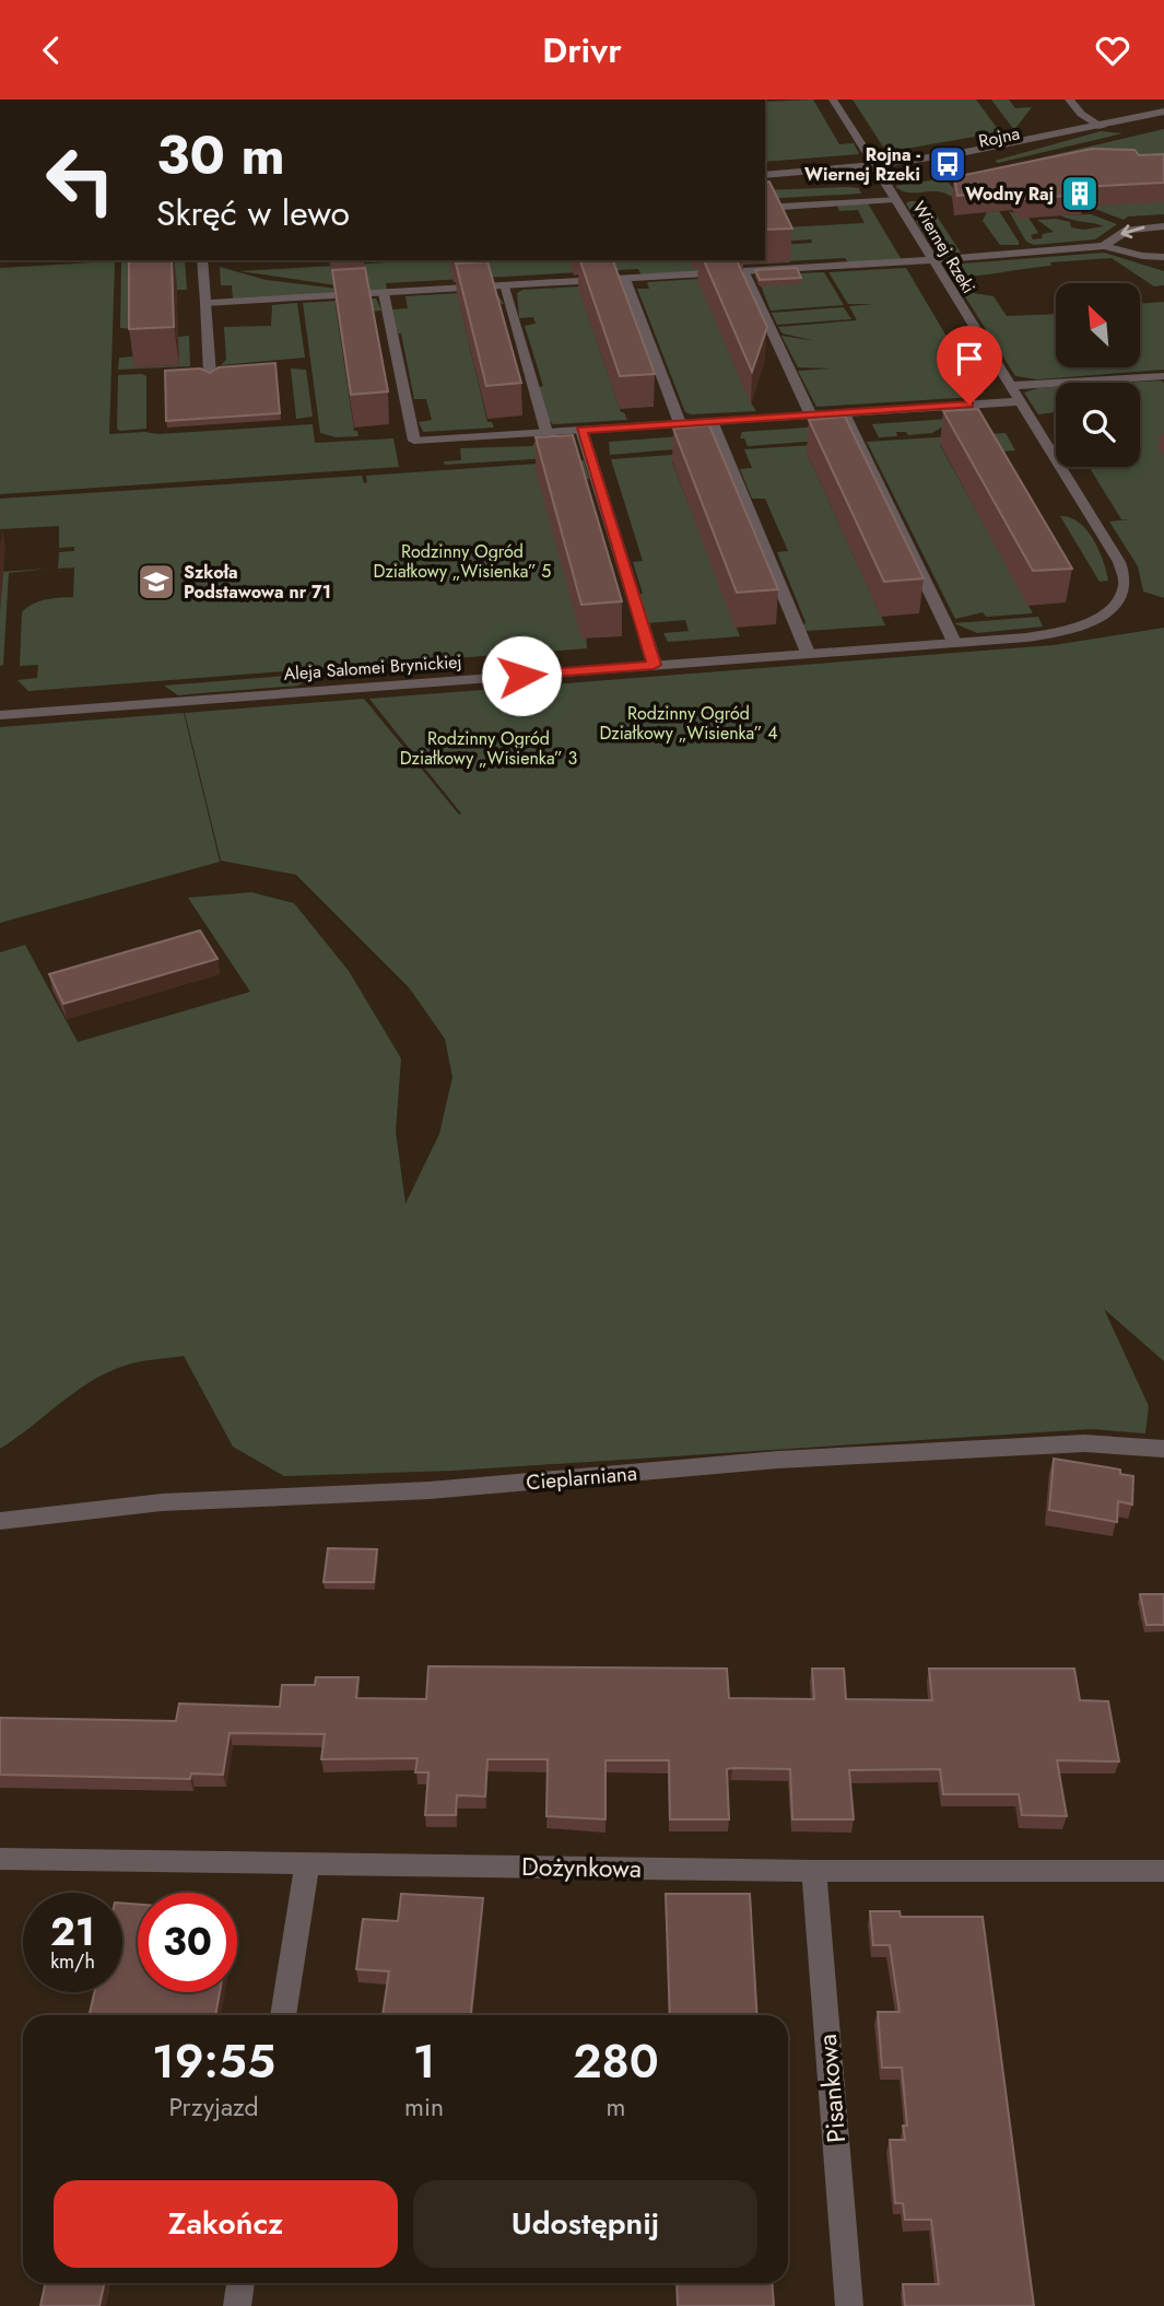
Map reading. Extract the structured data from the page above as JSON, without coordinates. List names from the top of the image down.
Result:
{
  "streets": {
    "street": [
      "Rojna",
      "Wiernej Rzeki",
      "Aleja Salomei Brynickiej",
      "Cieplarniana",
      "Dożynkowa",
      "Pisankowa"
    ]
  },
  "crossings": [
    ["Rojna", "Wiernej Rzeki"],
    ["Wiernej Rzeki", "Aleja Salomei Brynickiej"],
    ["Dożynkowa", "Pisankowa"]
  ],
  "parks": ["Rodzinny Ogród Działkowy „Wisienka” 5", "Rodzinny Ogród Działkowy „Wisienka” 4", "Rodzinny Ogród Działkowy „Wisienka” 3"],
  "places": {
    "bus stop": ["Rojna - Wiernej Rzeki"],
    "building": ["Wodny Raj"],
    "school or university": ["Szkoła Podstawowa nr 71"]
  },
  "north": "top left",
  "page": {
    "header": "Drivr",
    "turn": ["30 m", "Skręć w lewo"],
    "speed": "21 km/h",
    "limit": "30",
    "eta": [
      "19:55",
      "Przyjazd",
      "1",
      "min",
      "280",
      "m"
    ],
    "buttons": ["Zakończ", "Udostępnij"]
  }
}
